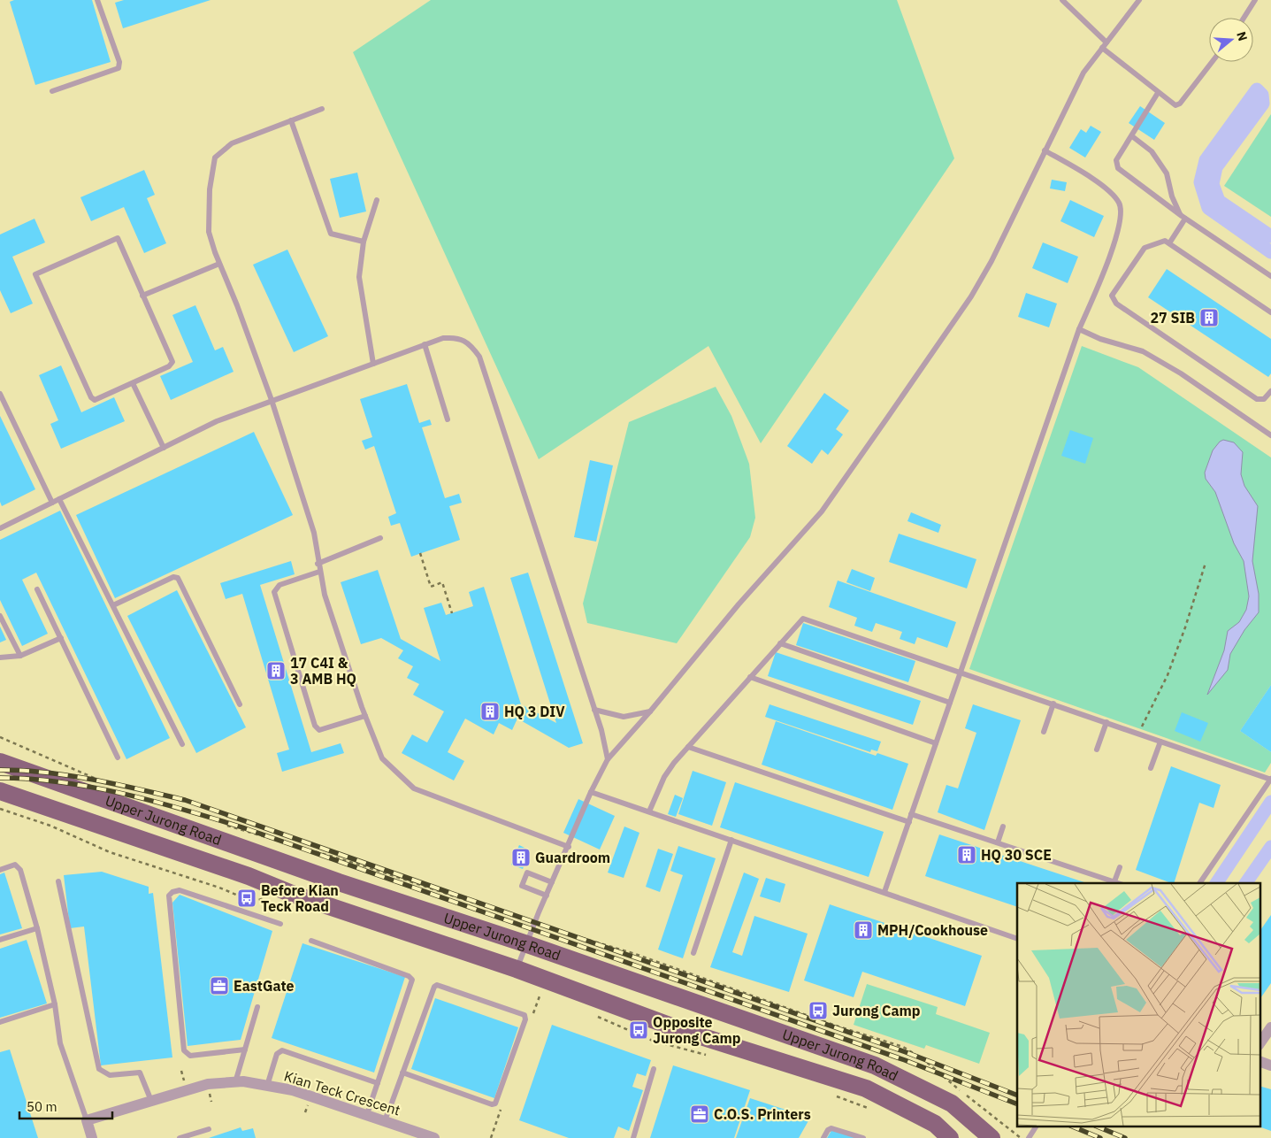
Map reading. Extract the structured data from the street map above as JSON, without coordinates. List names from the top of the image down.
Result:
{
  "streets": {
    "main road": ["Upper Jurong Road"],
    "street": ["Kian Teck Crescent"]
  },
  "places": {
    "building": [
      "27 SIB",
      "17 C4I & 3 AMB HQ",
      "HQ 3 DIV",
      "HQ 30 SCE",
      "Guardroom",
      "MPH/Cookhouse"
    ],
    "bus stop": ["Before Kian Teck Road", "Jurong Camp", "Opposite Jurong Camp"],
    "office": ["EastGate", "C.O.S. Printers"]
  },
  "scale_bar": "50 m",
  "north": "right"
}
